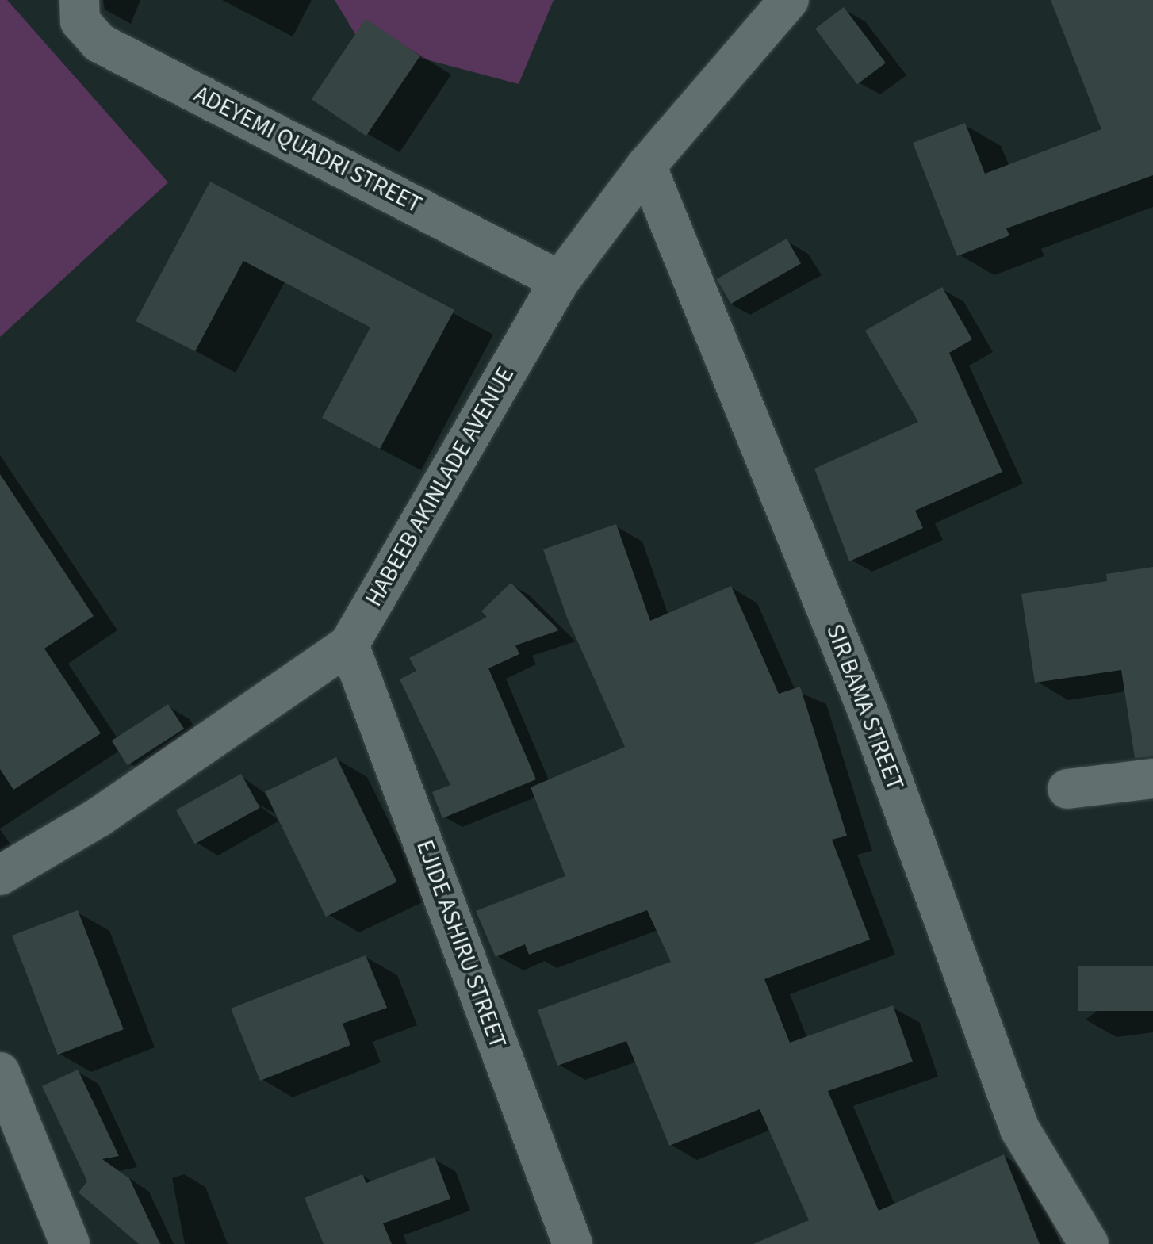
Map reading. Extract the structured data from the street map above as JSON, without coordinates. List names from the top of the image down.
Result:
{
  "streets": {
    "street": [
      "ADEYEMI QUADRI STREET",
      "HABEEB AKINLADE AVENUE",
      "SIR BAMA STREET",
      "EJIDE ASHIRU STREET"
    ]
  },
  "crossings": [
    ["ADEYEMI QUADRI STREET", "HABEEB AKINLADE AVENUE"],
    ["HABEEB AKINLADE AVENUE", "SIR BAMA STREET"],
    ["HABEEB AKINLADE AVENUE", "EJIDE ASHIRU STREET"]
  ]
}
